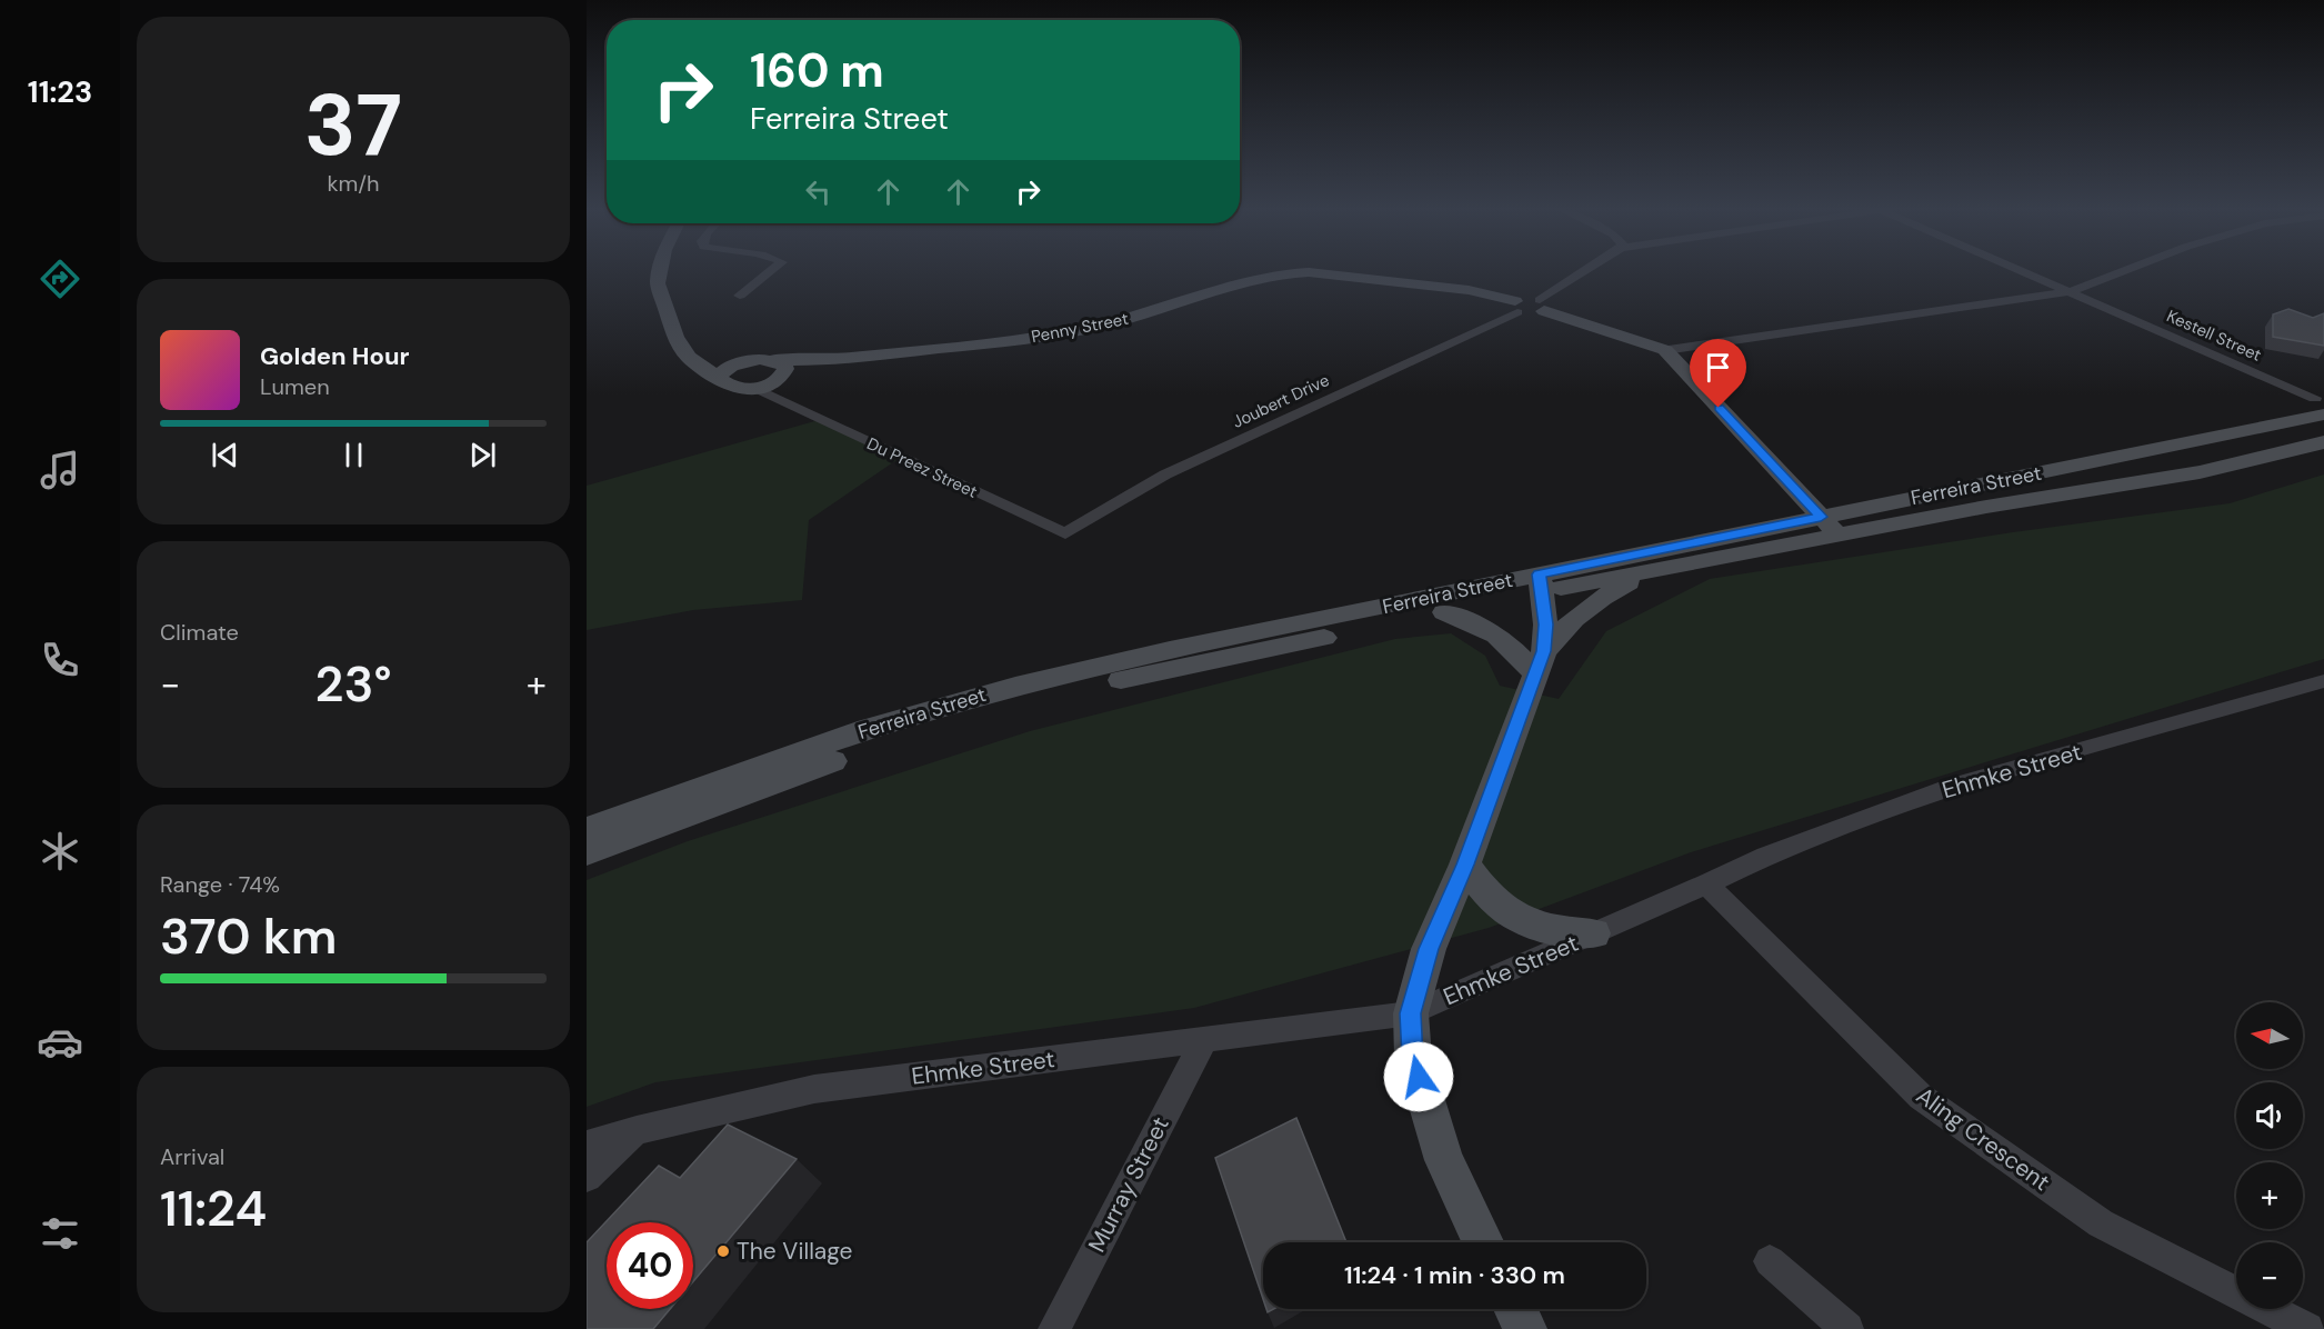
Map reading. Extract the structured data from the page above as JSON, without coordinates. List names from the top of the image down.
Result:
{
  "streets": {
    "main road": ["Penny Street", "Ferreira Street"],
    "street": [
      "Kestell Street",
      "Joubert Drive",
      "Du Preez Street",
      "Ehmke Street",
      "Aling Crescent",
      "Murray Street"
    ]
  },
  "crossings": [
    ["Penny Street", "Joubert Drive"],
    ["Kestell Street", "Ferreira Street"],
    ["Joubert Drive", "Du Preez Street"],
    ["Ehmke Street", "Aling Crescent"],
    ["Ehmke Street", "Murray Street"]
  ],
  "places": ["The Village"],
  "north": "left",
  "page": {
    "tabs": "11:23",
    "tile": [
      ["37", "km/h"],
      "Climate",
      ["Range · 74%", "370 km"],
      ["Arrival", "11:24"]
    ],
    "turn": ["160 m", "Ferreira Street"],
    "song": ["Golden Hour", "Lumen"],
    "heat": ["−", "23°", "+"],
    "map_buttons": ["+", "−"],
    "limit": "40",
    "trip": "11:24 · 1 min · 330 m"
  }
}
